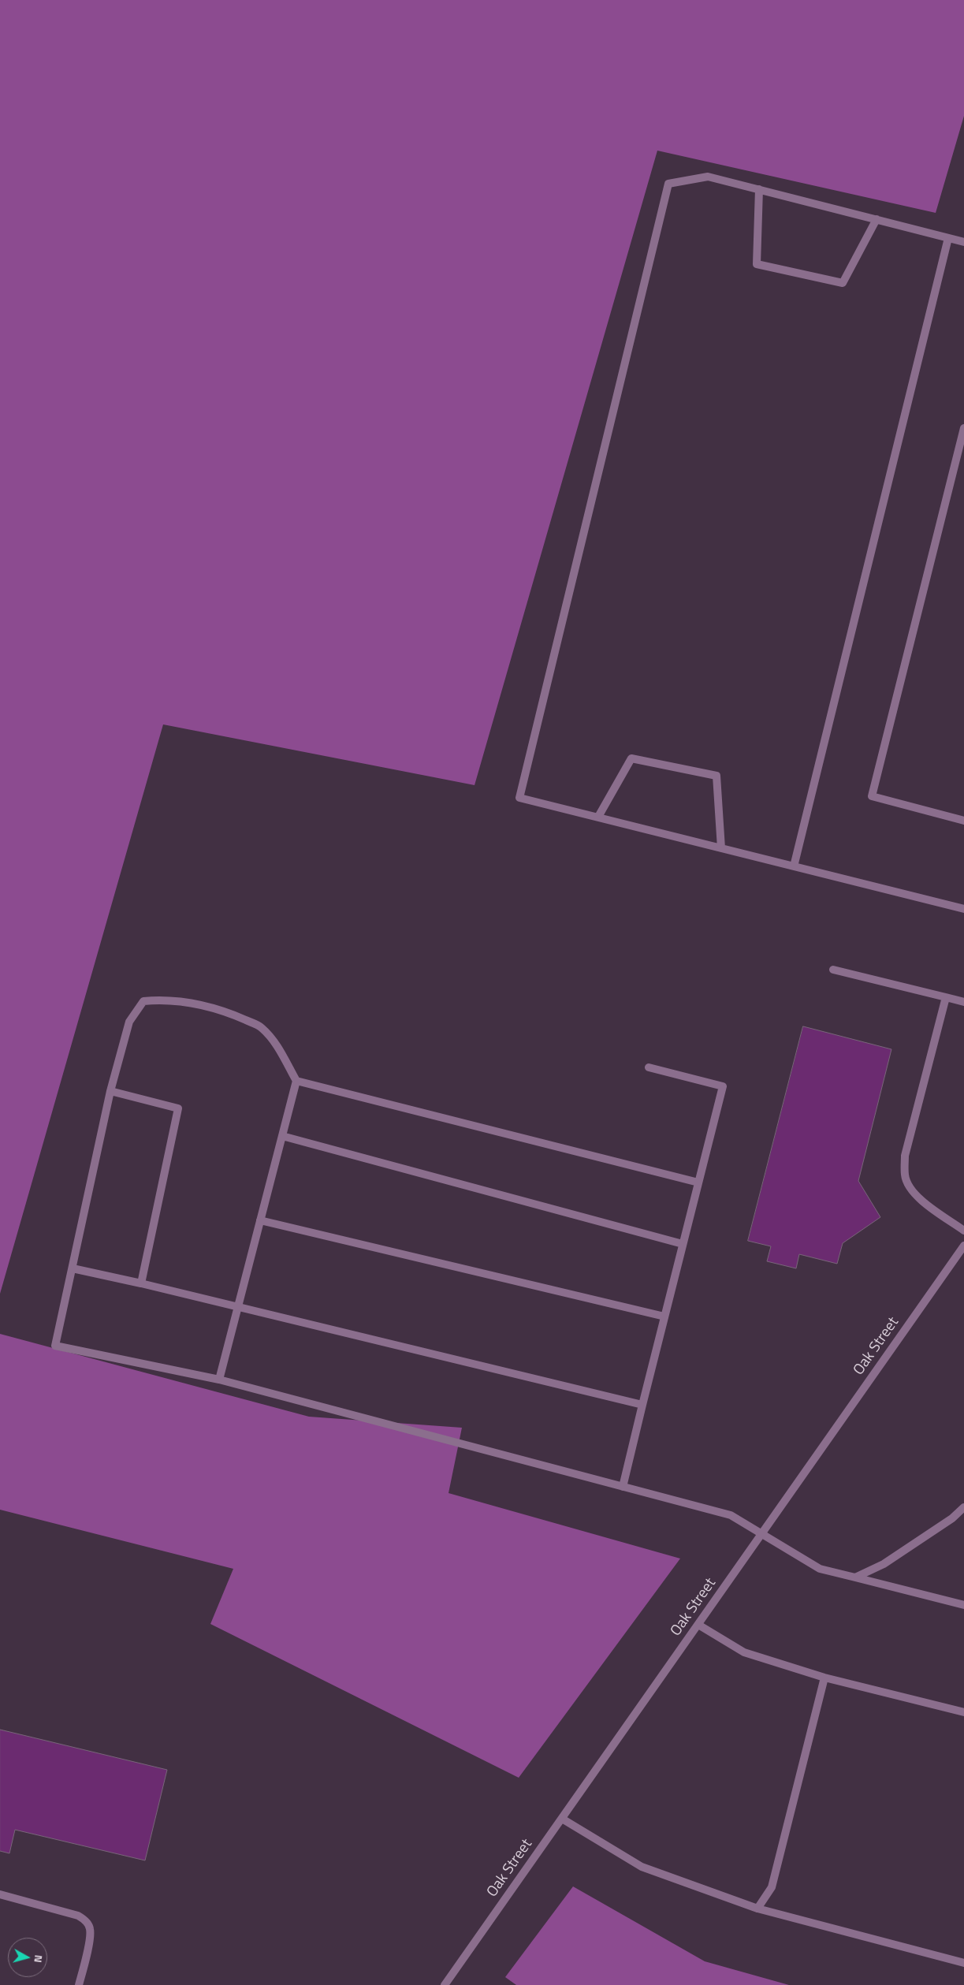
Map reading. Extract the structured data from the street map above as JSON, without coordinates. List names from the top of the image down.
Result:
{
  "streets": {
    "street": ["Oak Street"]
  },
  "north": "right"
}
